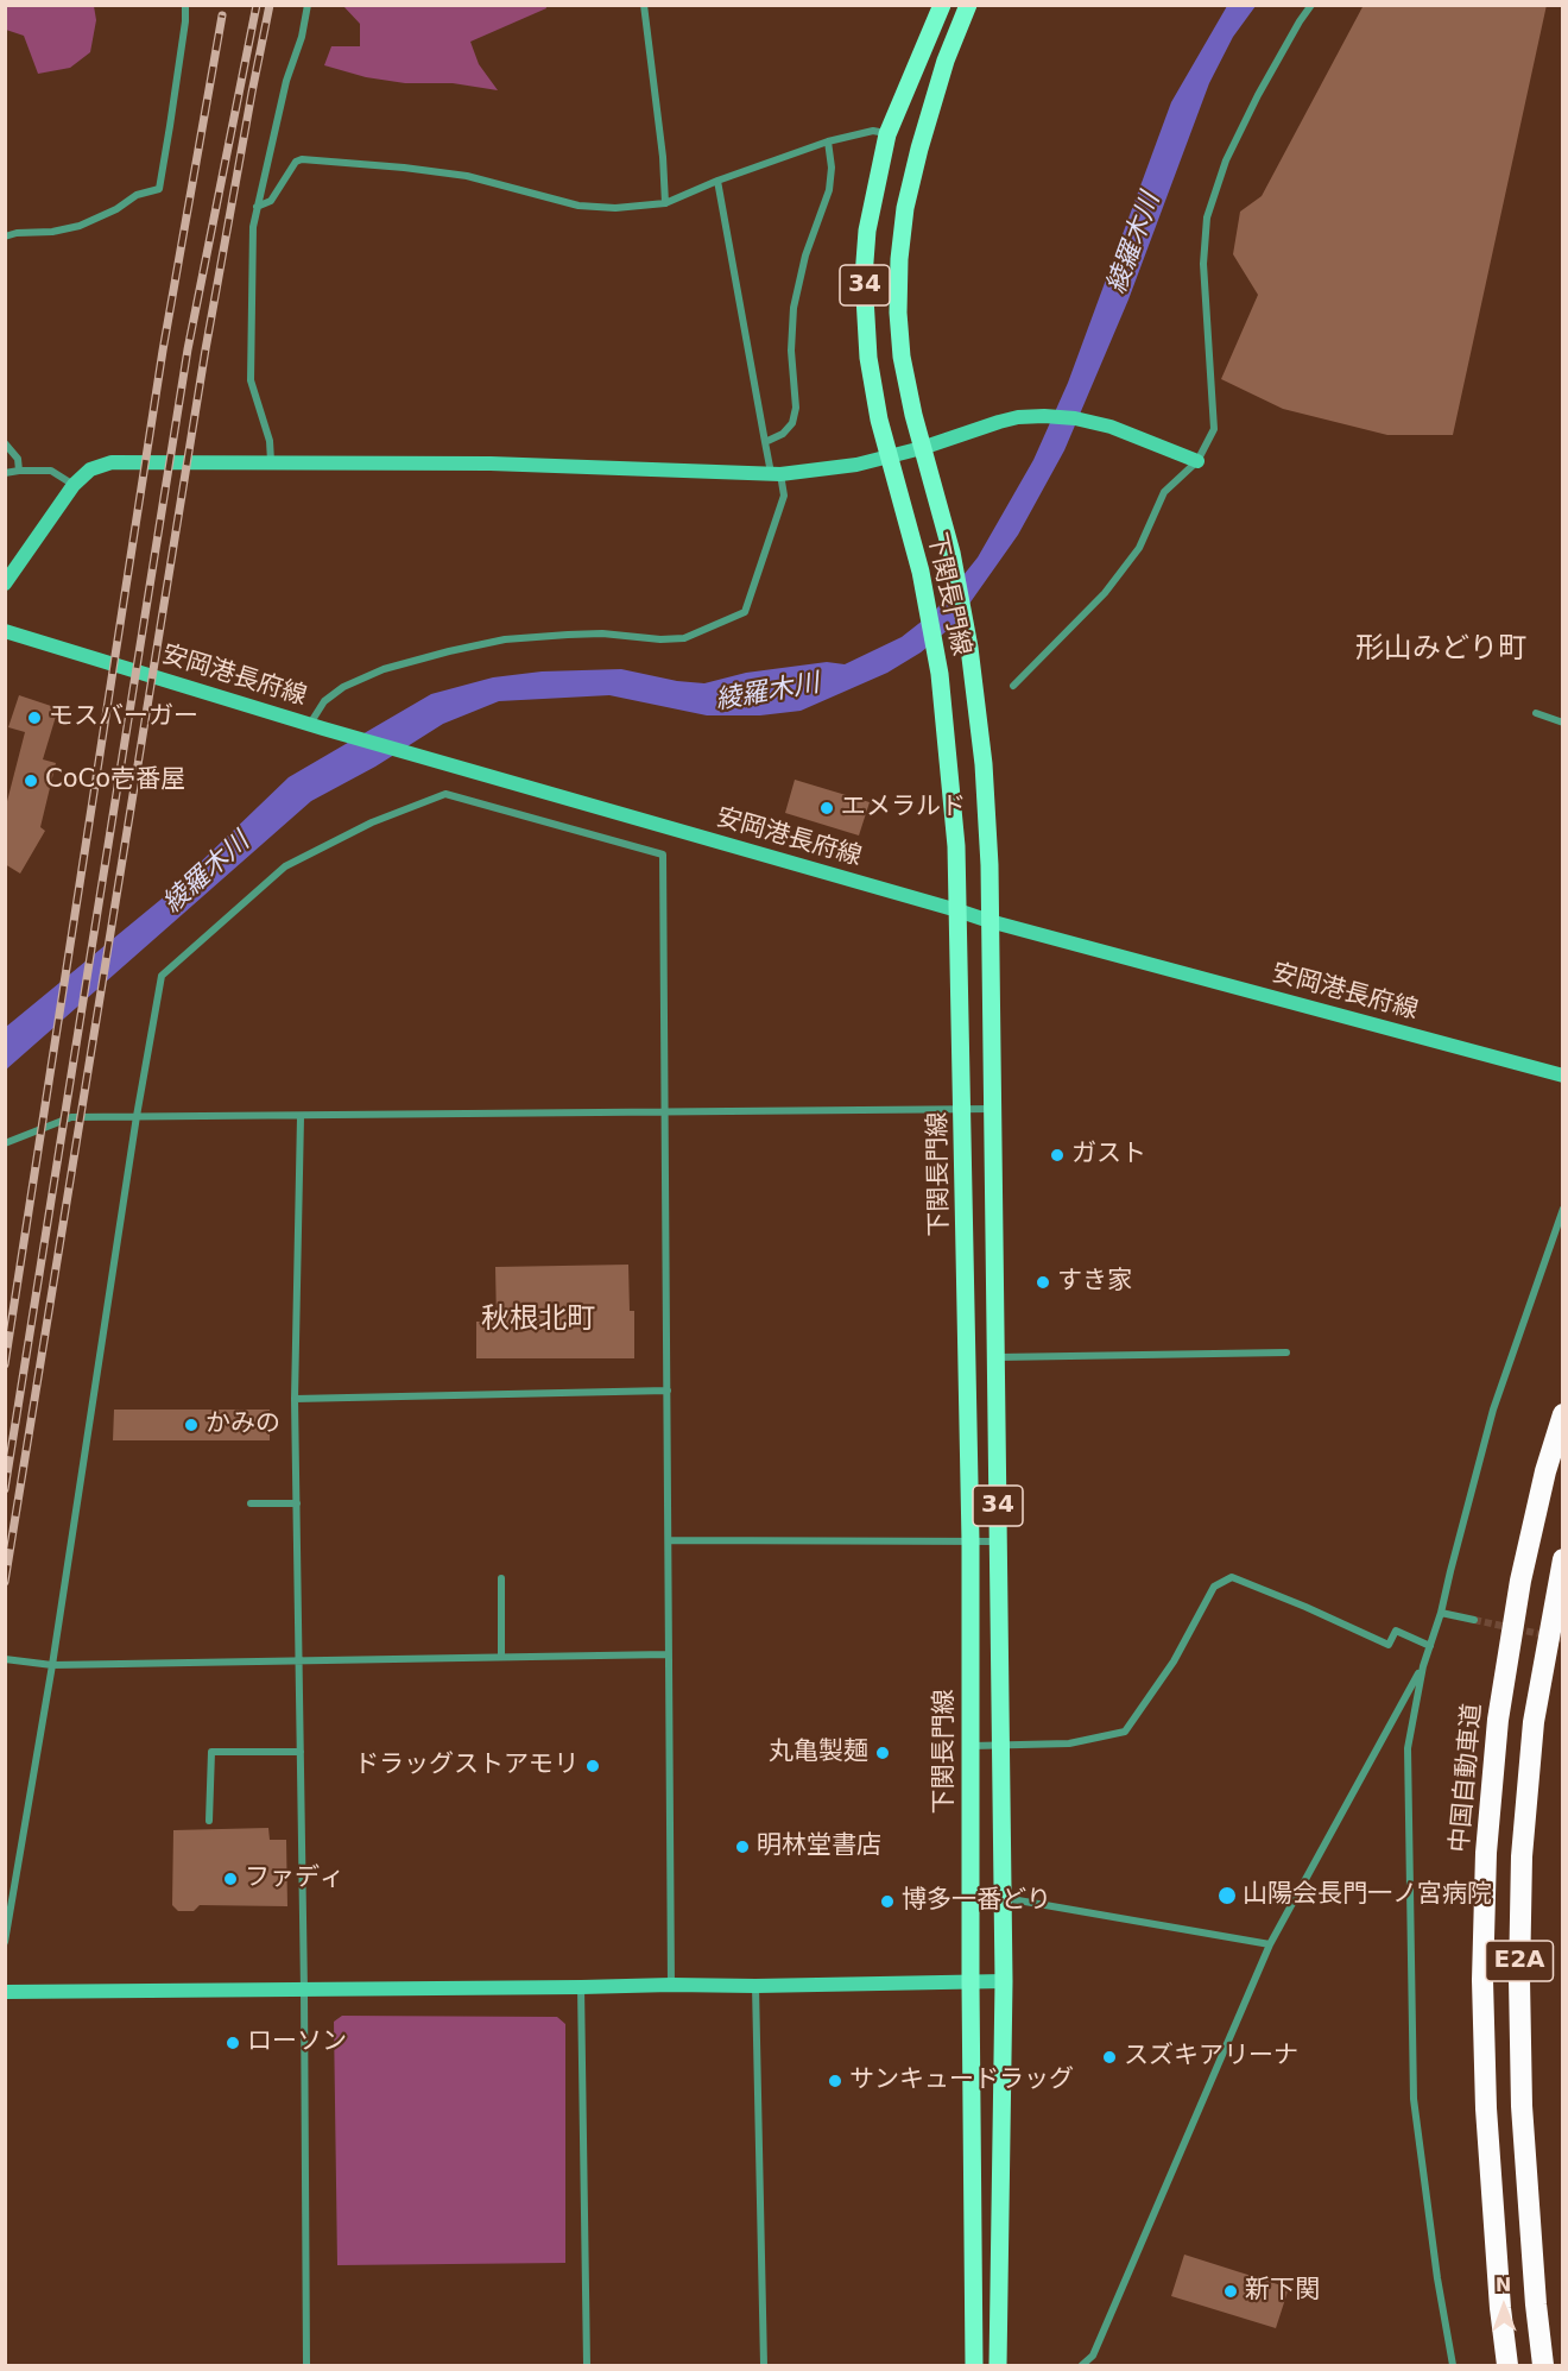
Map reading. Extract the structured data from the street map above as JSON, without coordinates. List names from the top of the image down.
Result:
{
  "streets": {
    "highway": ["中国自動車道", "E2A"],
    "main road": ["34", "下関長門線"],
    "street": ["安岡港長府線"]
  },
  "crossings": [
    ["下関長門線", "安岡港長府線"]
  ],
  "districts": ["形山みどり町", "秋根北町"],
  "water": ["綾羅木川"],
  "places": [
    "モスバーガー",
    "CoCo壱番屋",
    "エメラルド",
    "ガスト",
    "すき家",
    "かみの",
    "丸亀製麺",
    "ドラッグストアモリ",
    "明林堂書店",
    "ファディ",
    "山陽会長門一ノ宮病院",
    "博多一番どり",
    "ローソン",
    "スズキアリーナ",
    "サンキュードラッグ",
    "新下関"
  ],
  "north": "top"
}
